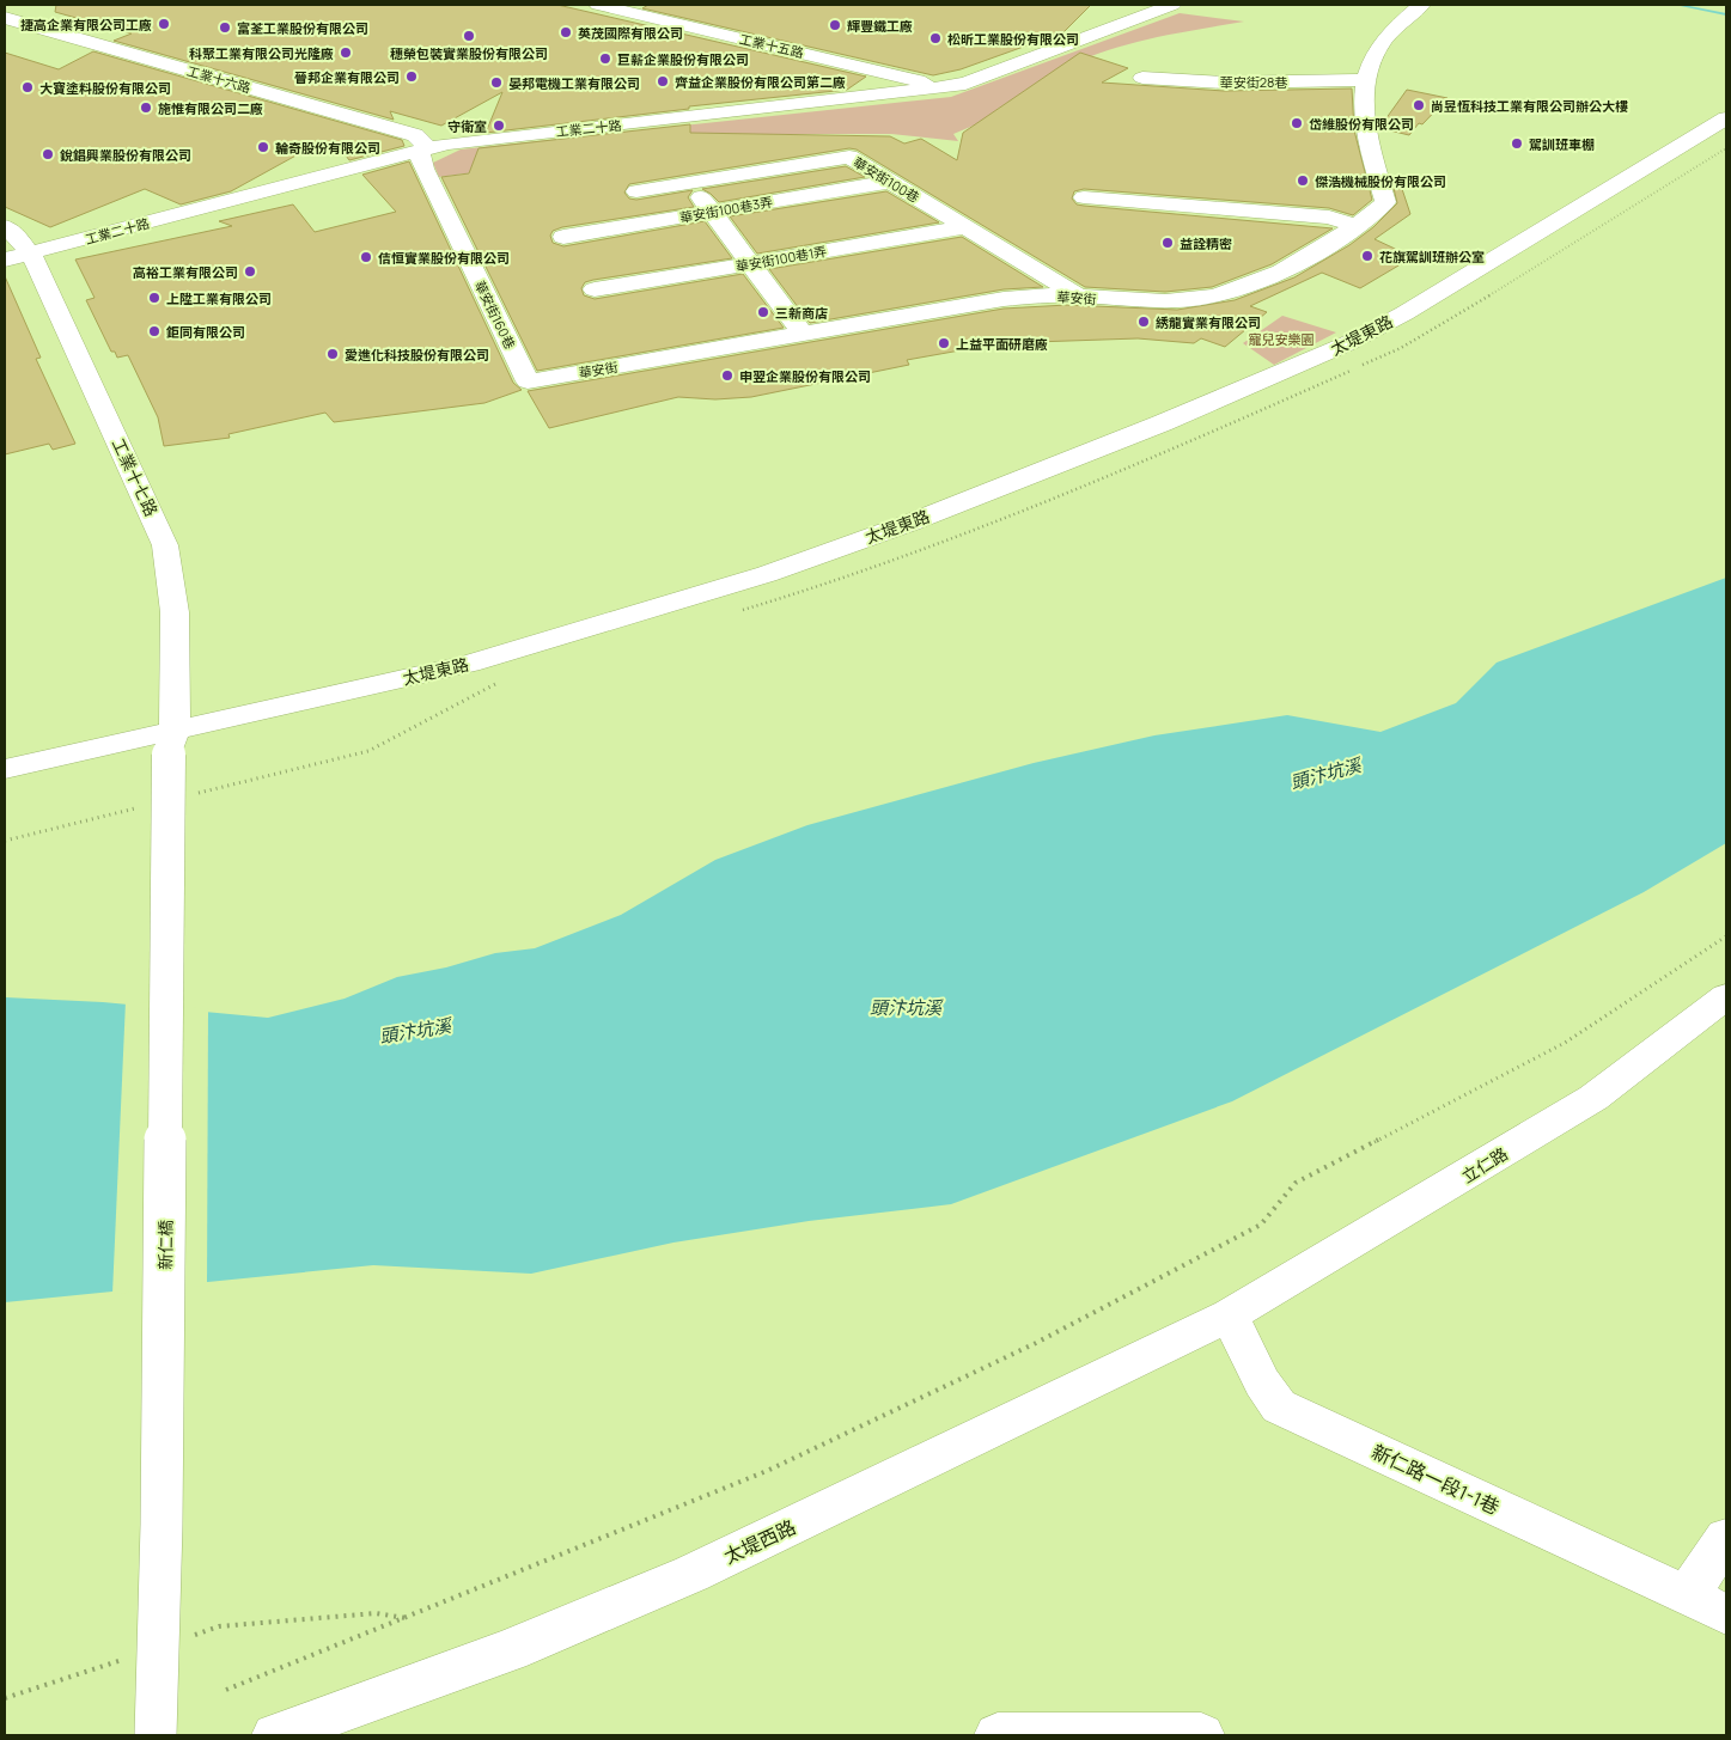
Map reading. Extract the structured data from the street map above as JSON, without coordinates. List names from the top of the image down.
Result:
{
  "streets": {
    "street": [
      "工業十五路",
      "工業十六路",
      "華安街28巷",
      "工業二十路",
      "華安街100巷",
      "華安街100巷3弄",
      "華安街100巷1弄",
      "華安街",
      "華安街160巷",
      "太堤東路",
      "工業十七路",
      "立仁路",
      "新仁橋",
      "新仁路一段1-1巷",
      "太堤西路"
    ]
  },
  "crossings": [
    ["工業十五路", "工業二十路"],
    ["工業十六路", "工業二十路"],
    ["工業十六路", "華安街160巷"],
    ["華安街28巷", "華安街"],
    ["工業二十路", "華安街160巷"],
    ["工業二十路", "工業十七路"],
    ["華安街100巷", "華安街100巷3弄"],
    ["華安街100巷", "華安街100巷1弄"],
    ["華安街100巷", "華安街"],
    ["華安街", "華安街160巷"],
    ["太堤東路", "工業十七路"],
    ["太堤東路", "新仁橋"],
    ["工業十七路", "新仁橋"],
    ["立仁路", "新仁路一段1-1巷"],
    ["立仁路", "太堤西路"],
    ["新仁路一段1-1巷", "太堤西路"]
  ],
  "water": ["頭汴坑溪"],
  "parks": ["寵兒安樂園"],
  "places": [
    "捷高企業有限公司工廠",
    "輝豐鐵工廠",
    "富荃工業股份有限公司",
    "英茂國際有限公司",
    "穗榮包裝實業股份有限公司",
    "松昕工業股份有限公司",
    "科聚工業有限公司光隆廠",
    "巨薪企業股份有限公司",
    "晉邦企業有限公司",
    "齊益企業股份有限公司第二廠",
    "晏邦電機工業有限公司",
    "大寶塗料股份有限公司",
    "尚昱恆科技工業有限公司辦公大樓",
    "施惟有限公司二廠",
    "岱維股份有限公司",
    "守衛室",
    "駕訓班車棚",
    "輪奇股份有限公司",
    "銳錩興業股份有限公司",
    "傑浩機械股份有限公司",
    "益詮精密",
    "花旗駕訓班辦公室",
    "佶恒實業股份有限公司",
    "高裕工業有限公司",
    "上陞工業有限公司",
    "三新商店",
    "綉龍實業有限公司",
    "鉅同有限公司",
    "上益平面研磨廠",
    "愛進化科技股份有限公司",
    "申翌企業股份有限公司"
  ]
}
